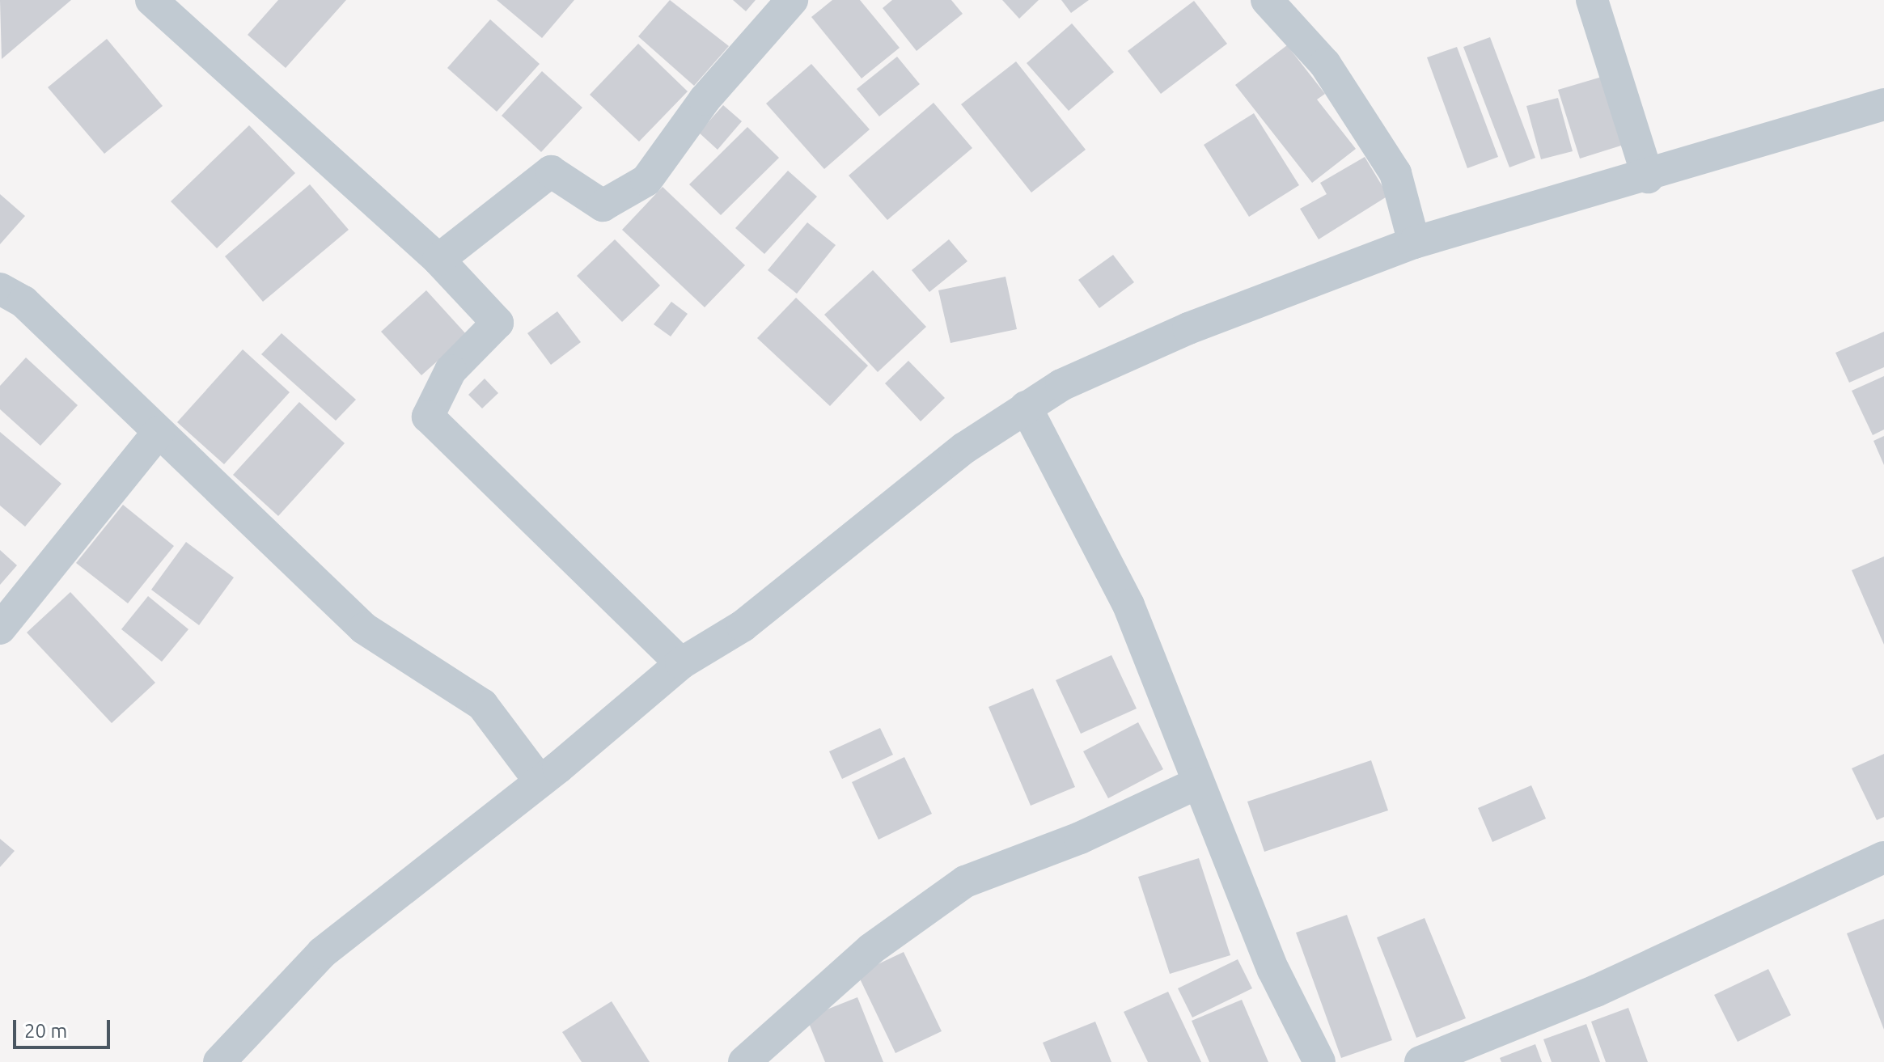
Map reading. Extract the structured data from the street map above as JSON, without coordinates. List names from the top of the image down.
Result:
{
  "scale_bar": "20 m"
}
